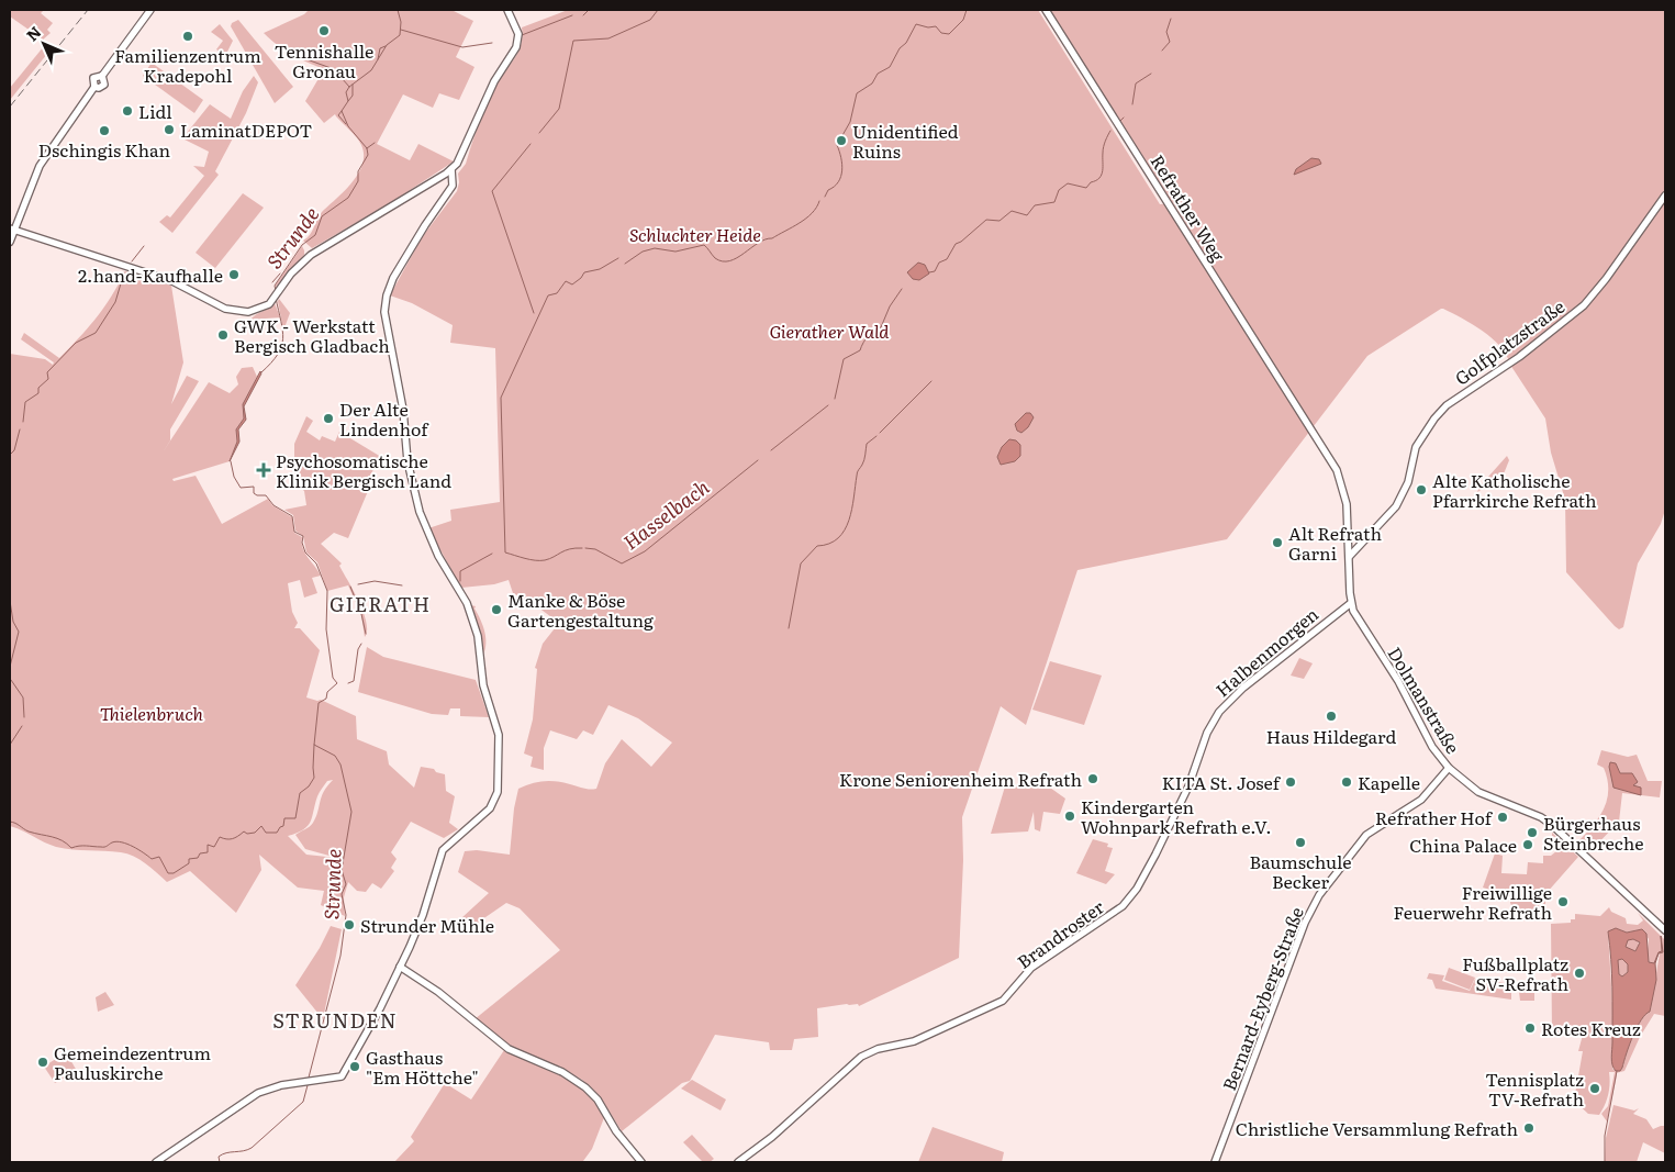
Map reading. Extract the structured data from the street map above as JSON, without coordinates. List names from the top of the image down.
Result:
{
  "streets": {
    "street": [
      "Refrather Weg",
      "Golfplatzstraße",
      "Halbenmorgen",
      "Dolmanstraße",
      "Brandroster",
      "Bernard-Eyberg-Straße"
    ]
  },
  "crossings": [
    ["Refrather Weg", "Dolmanstraße"],
    ["Golfplatzstraße", "Dolmanstraße"],
    ["Halbenmorgen", "Dolmanstraße"],
    ["Halbenmorgen", "Brandroster"],
    ["Dolmanstraße", "Bernard-Eyberg-Straße"]
  ],
  "districts": ["GIERATH", "STRUNDEN"],
  "water": ["Strunde", "Hasselbach"],
  "parks": ["Schluchter Heide", "Gierather Wald", "Thielenbruch"],
  "places": {
    "other": [
      "Tennishalle Gronau",
      "Familienzentrum Kradepohl",
      "Lidl",
      "LaminatDEPOT",
      "Dschingis Khan",
      "Unidentified Ruins",
      "2.hand-Kaufhalle",
      "GWK - Werkstatt Bergisch Gladbach",
      "Der Alte Lindenhof",
      "Alte Katholische Pfarrkirche Refrath",
      "Alt Refrath Garni",
      "Manke & Böse Gartengestaltung",
      "Haus Hildegard",
      "Krone Seniorenheim Refrath",
      "KITA St. Josef",
      "Kapelle",
      "Kindergarten Wohnpark Refrath e.V.",
      "Refrather Hof",
      "Bürgerhaus Steinbreche",
      "Baumschule Becker",
      "China Palace",
      "Freiwillige Feuerwehr Refrath",
      "Strunder Mühle",
      "Fußballplatz SV-Refrath",
      "Rotes Kreuz",
      "Gemeindezentrum Pauluskirche",
      "Gasthaus \"Em Höttche\"",
      "Tennisplatz TV-Refrath",
      "Christliche Versammlung Refrath"
    ],
    "health": ["Psychosomatische Klinik Bergisch Land"]
  },
  "north": "top left"
}
